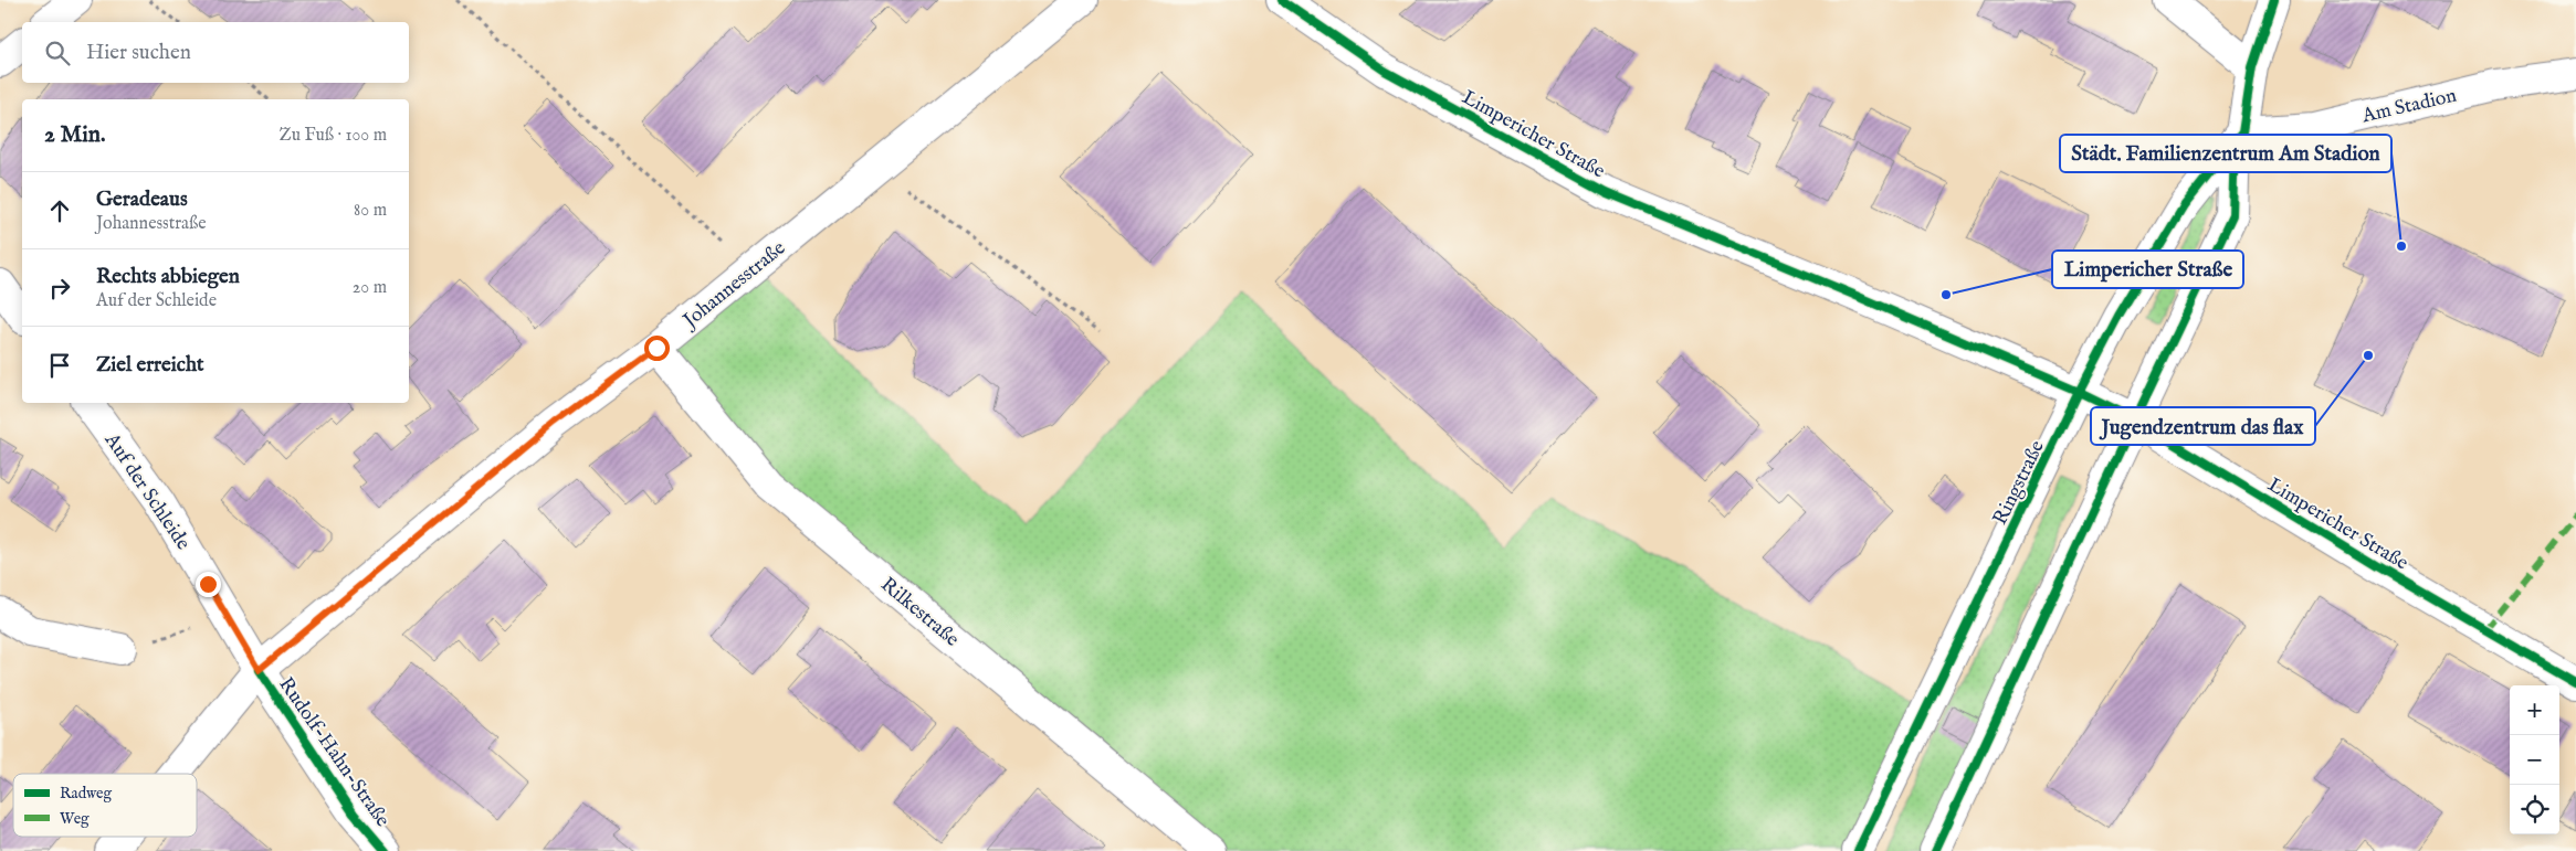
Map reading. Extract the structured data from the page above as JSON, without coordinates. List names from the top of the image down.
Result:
{
  "streets": {
    "street": [
      "Am Stadion",
      "Limpericher Straße",
      "Johannesstraße",
      "Ringstraße",
      "Auf der Schleide",
      "Rilkestraße",
      "Rudolf-Hahn-Straße"
    ]
  },
  "crossings": [
    ["Am Stadion", "Ringstraße"],
    ["Limpericher Straße", "Ringstraße"],
    ["Johannesstraße", "Auf der Schleide"],
    ["Johannesstraße", "Rilkestraße"],
    ["Johannesstraße", "Rudolf-Hahn-Straße"],
    ["Auf der Schleide", "Rudolf-Hahn-Straße"]
  ],
  "places": ["Städt. Familienzentrum Am Stadion", "Limpericher Straße", "Jugendzentrum das flax"],
  "legend": ["Radweg", "Weg"],
  "page": {
    "search": "Hier suchen",
    "heading": ["2 Min.", "Zu Fuß · 100 m"],
    "list": [
      ["Geradeaus", "Johannesstraße", "80 m"],
      ["Rechts abbiegen", "Auf der Schleide", "20 m"],
      "Ziel erreicht"
    ],
    "map_buttons": ["+", "−"]
  }
}
